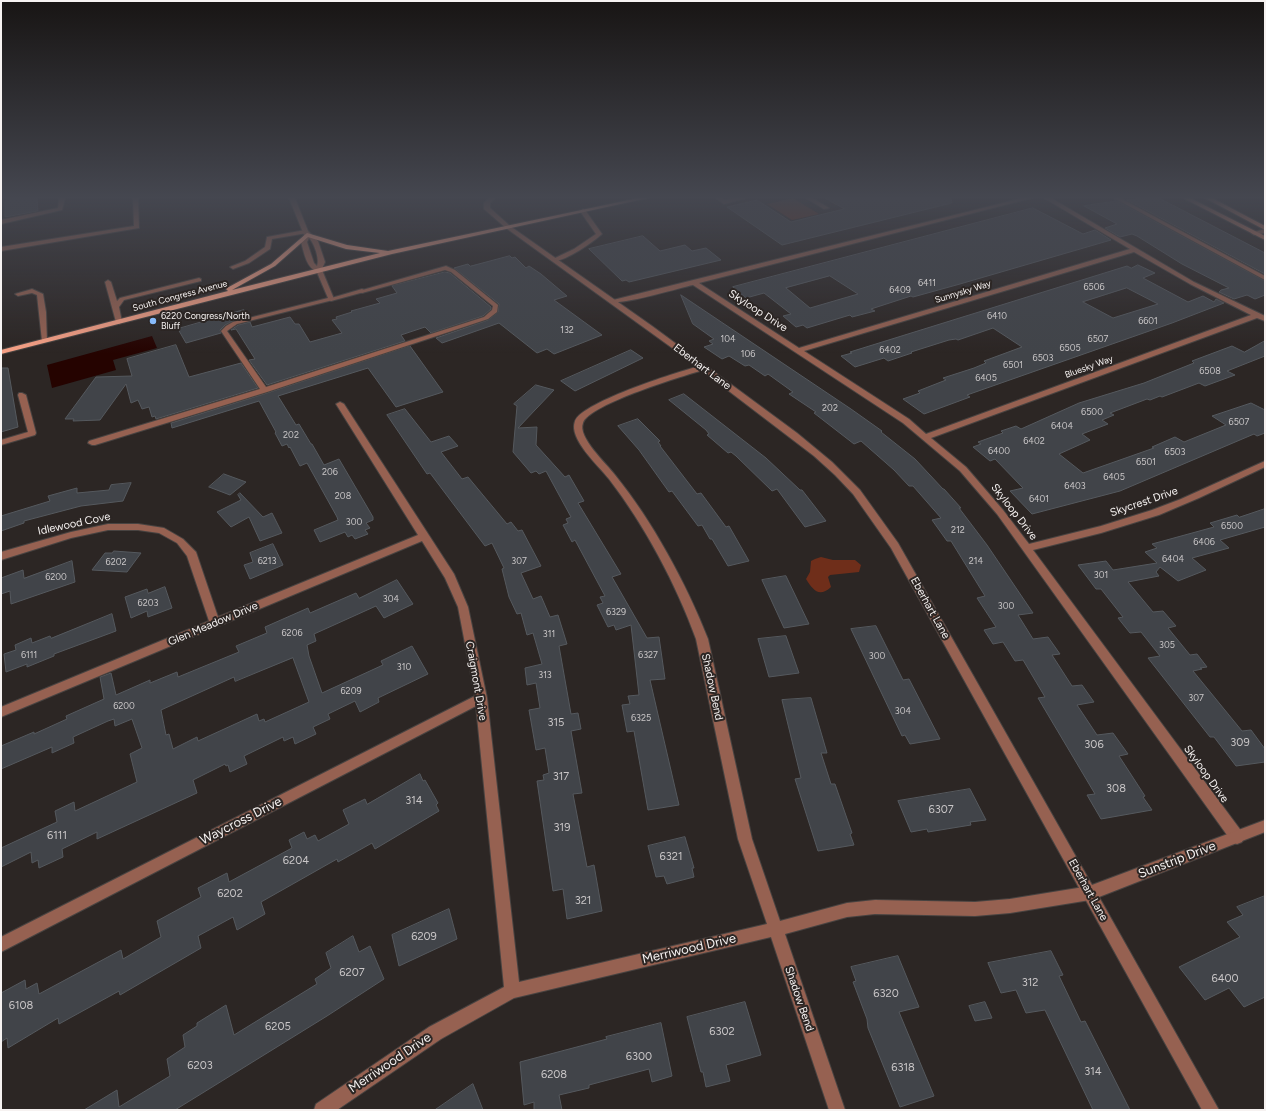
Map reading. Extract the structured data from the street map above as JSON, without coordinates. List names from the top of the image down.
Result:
{
  "streets": {
    "main road": ["South Congress Avenue"],
    "street": [
      "Sunnysky Way",
      "Skyloop Drive",
      "Eberhart Lane",
      "Bluesky Way",
      "Skycrest Drive",
      "Idlewood Cove",
      "Glen Meadow Drive",
      "Craigmont Drive",
      "Shadow Bend",
      "Waycross Drive",
      "Sunstrip Drive",
      "Merriwood Drive"
    ]
  },
  "crossings": [
    ["Sunnysky Way", "Skyloop Drive"],
    ["Skyloop Drive", "Bluesky Way"],
    ["Skyloop Drive", "Skycrest Drive"],
    ["Skyloop Drive", "Sunstrip Drive"],
    ["Eberhart Lane", "Shadow Bend"],
    ["Eberhart Lane", "Sunstrip Drive"],
    ["Eberhart Lane", "Merriwood Drive"],
    ["Idlewood Cove", "Glen Meadow Drive"],
    ["Glen Meadow Drive", "Craigmont Drive"],
    ["Craigmont Drive", "Waycross Drive"],
    ["Craigmont Drive", "Merriwood Drive"],
    ["Shadow Bend", "Merriwood Drive"],
    ["Sunstrip Drive", "Merriwood Drive"]
  ],
  "places": ["6220 Congress/North Bluff"],
  "house_numbers": [
    "6411",
    "6506",
    "6409",
    "6410",
    "6601",
    "132",
    "104",
    "6507",
    "6505",
    "6402",
    "106",
    "6503",
    "6501",
    "6508",
    "6405",
    "202",
    "6500",
    "6507",
    "6404",
    "202",
    "6402",
    "6400",
    "6503",
    "6501",
    "206",
    "6405",
    "6403",
    "208",
    "6401",
    "300",
    "6500",
    "212",
    "6406",
    "6404",
    "6213",
    "307",
    "214",
    "6202",
    "301",
    "6200",
    "304",
    "6203",
    "300",
    "6329",
    "6206",
    "311",
    "305",
    "6111",
    "6327",
    "300",
    "310",
    "313",
    "6209",
    "307",
    "6200",
    "304",
    "6325",
    "315",
    "309",
    "306",
    "317",
    "308",
    "314",
    "6307",
    "319",
    "6111",
    "6321",
    "6204",
    "6202",
    "321",
    "6209",
    "6207",
    "6400",
    "312",
    "6320",
    "6108",
    "6205",
    "6302",
    "6300",
    "6203",
    "6318",
    "314",
    "6208"
  ]
}
